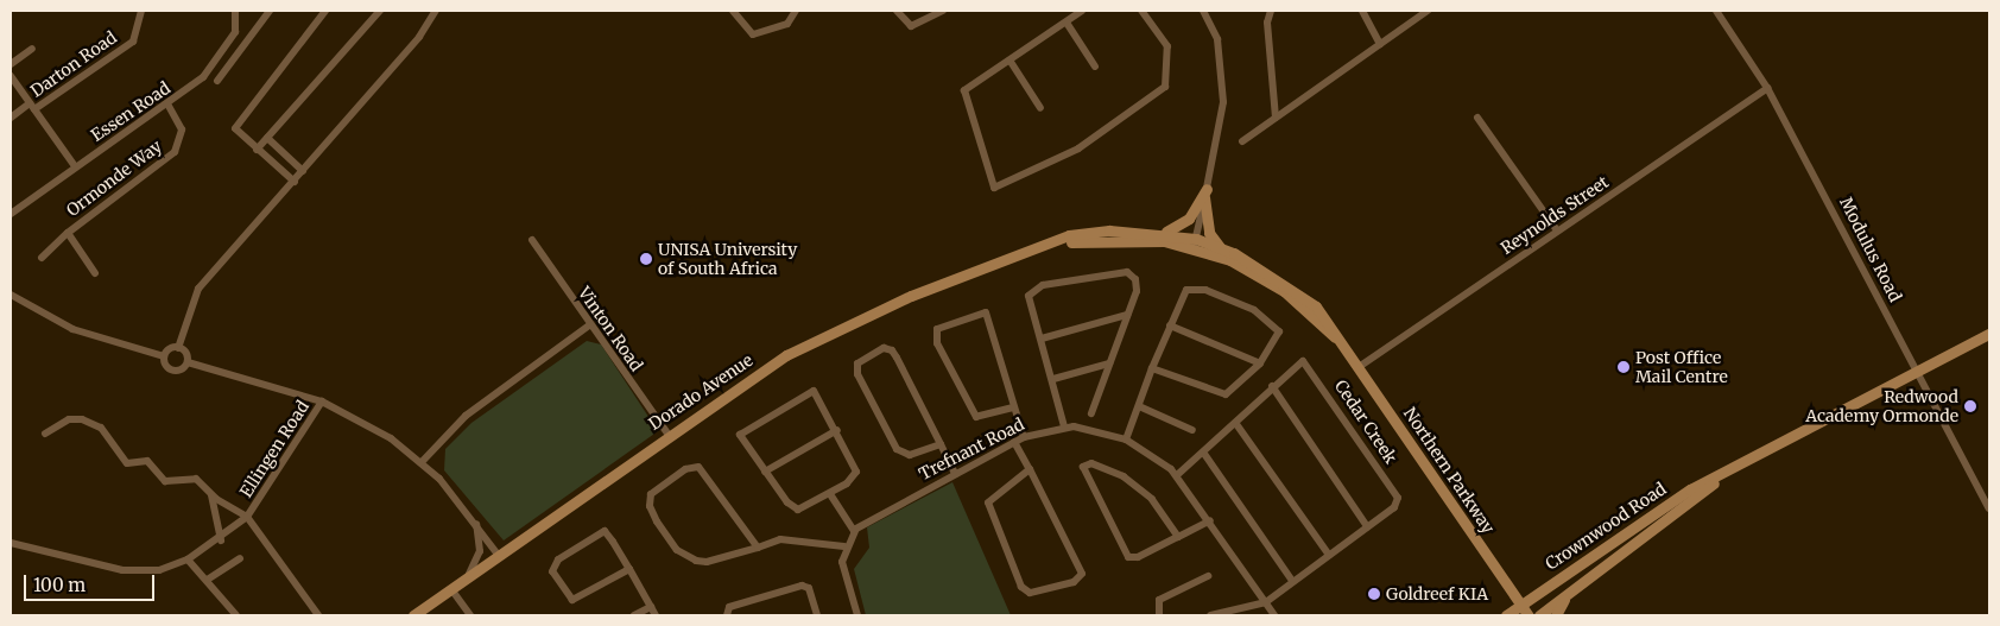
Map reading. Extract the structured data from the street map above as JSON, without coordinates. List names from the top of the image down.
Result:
{
  "streets": {
    "street": [
      "Darton Road",
      "Essen Road",
      "Ormonde Way",
      "Reynolds Street",
      "Modulus Road",
      "Vinton Road",
      "Dorado Avenue",
      "Cedar Creek",
      "Ellingen Road",
      "Trefnant Road",
      "Northern Parkway",
      "Crownwood Road"
    ]
  },
  "crossings": [
    ["Essen Road", "Ormonde Way"],
    ["Reynolds Street", "Modulus Road"],
    ["Reynolds Street", "Northern Parkway"],
    ["Modulus Road", "Crownwood Road"],
    ["Vinton Road", "Dorado Avenue"],
    ["Dorado Avenue", "Ellingen Road"],
    ["Dorado Avenue", "Northern Parkway"],
    ["Cedar Creek", "Trefnant Road"],
    ["Northern Parkway", "Crownwood Road"]
  ],
  "places": [
    "UNISA University of South Africa",
    "Post Office Mail Centre",
    "Redwood Academy Ormonde",
    "Goldreef KIA"
  ],
  "scale_bar": "100 m"
}
